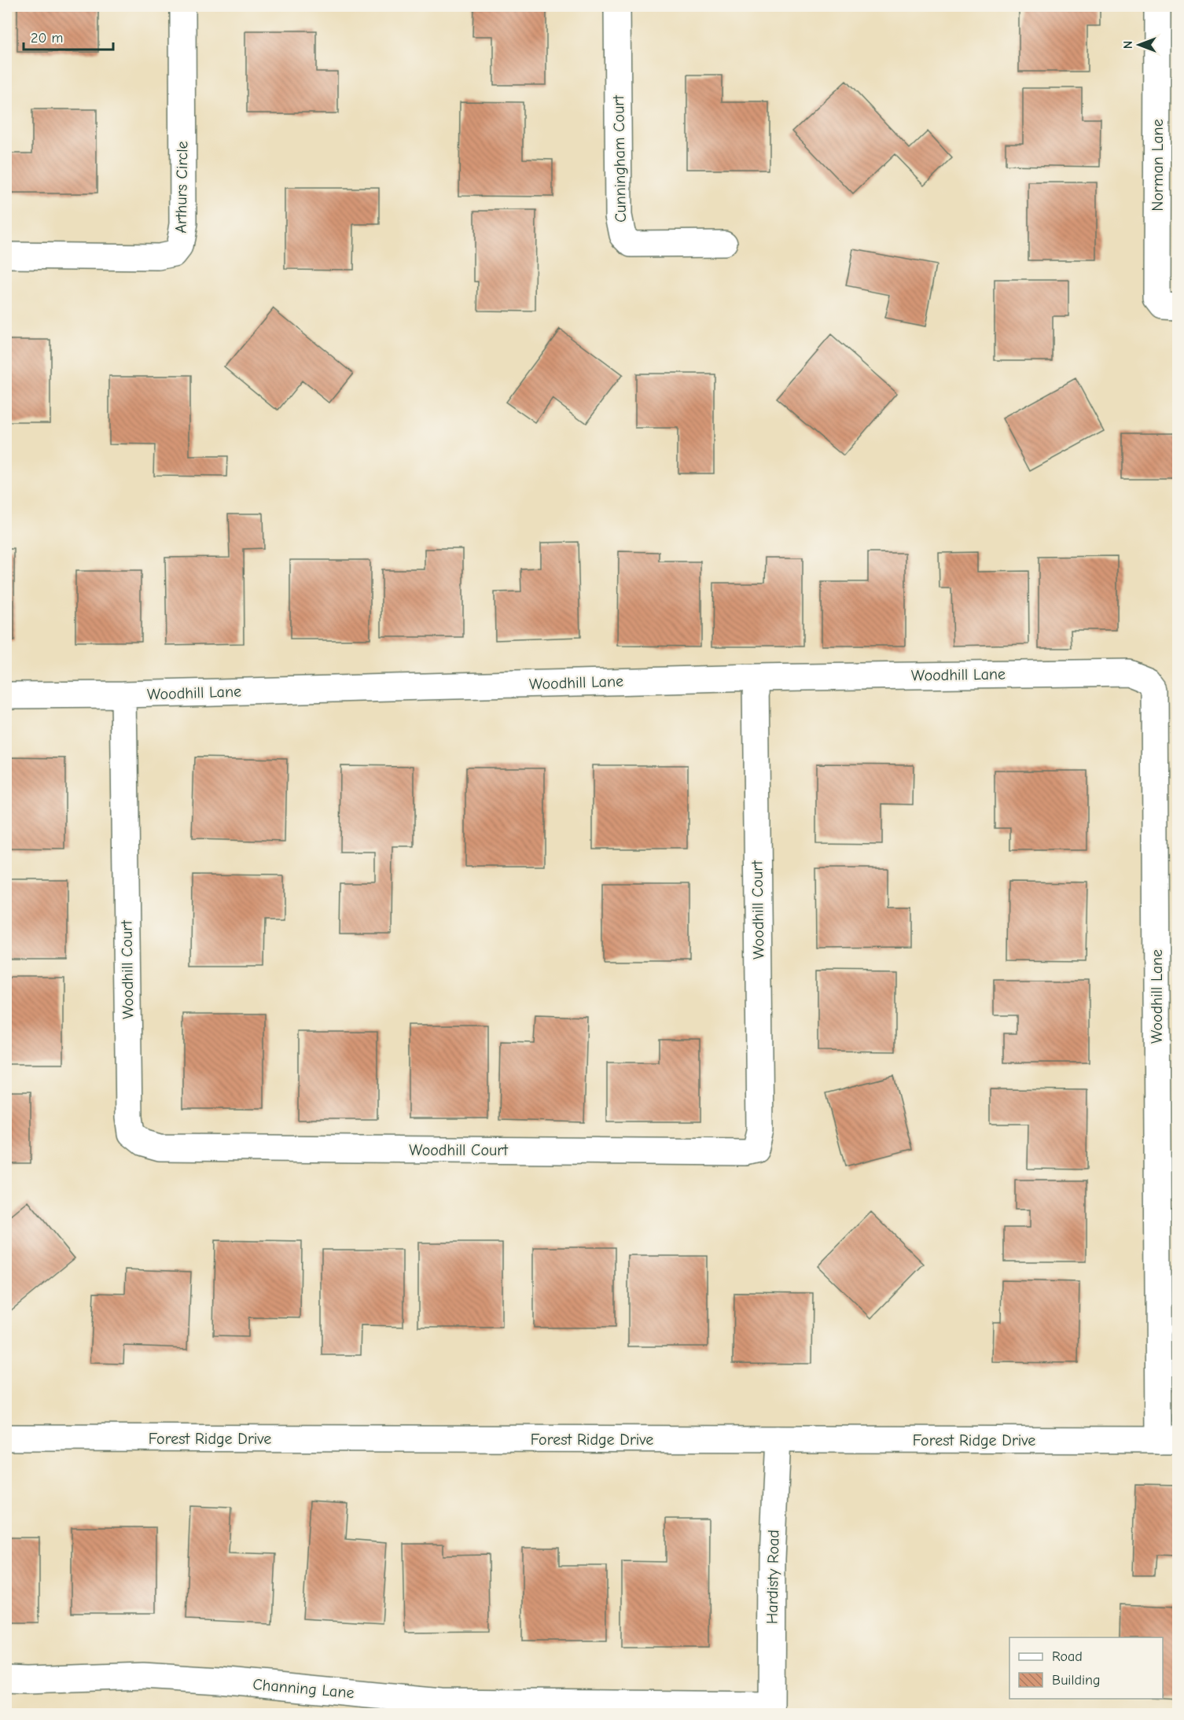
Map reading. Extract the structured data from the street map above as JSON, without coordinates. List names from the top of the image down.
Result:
{
  "streets": {
    "street": [
      "Cunningham Court",
      "Norman Lane",
      "Arthurs Circle",
      "Woodhill Lane",
      "Woodhill Court",
      "Forest Ridge Drive",
      "Hardisty Road",
      "Channing Lane"
    ]
  },
  "crossings": [
    ["Woodhill Lane", "Woodhill Court"],
    ["Woodhill Lane", "Forest Ridge Drive"],
    ["Forest Ridge Drive", "Hardisty Road"],
    ["Hardisty Road", "Channing Lane"]
  ],
  "legend": ["Road", "Building"],
  "scale_bar": "20 m",
  "north": "left"
}
